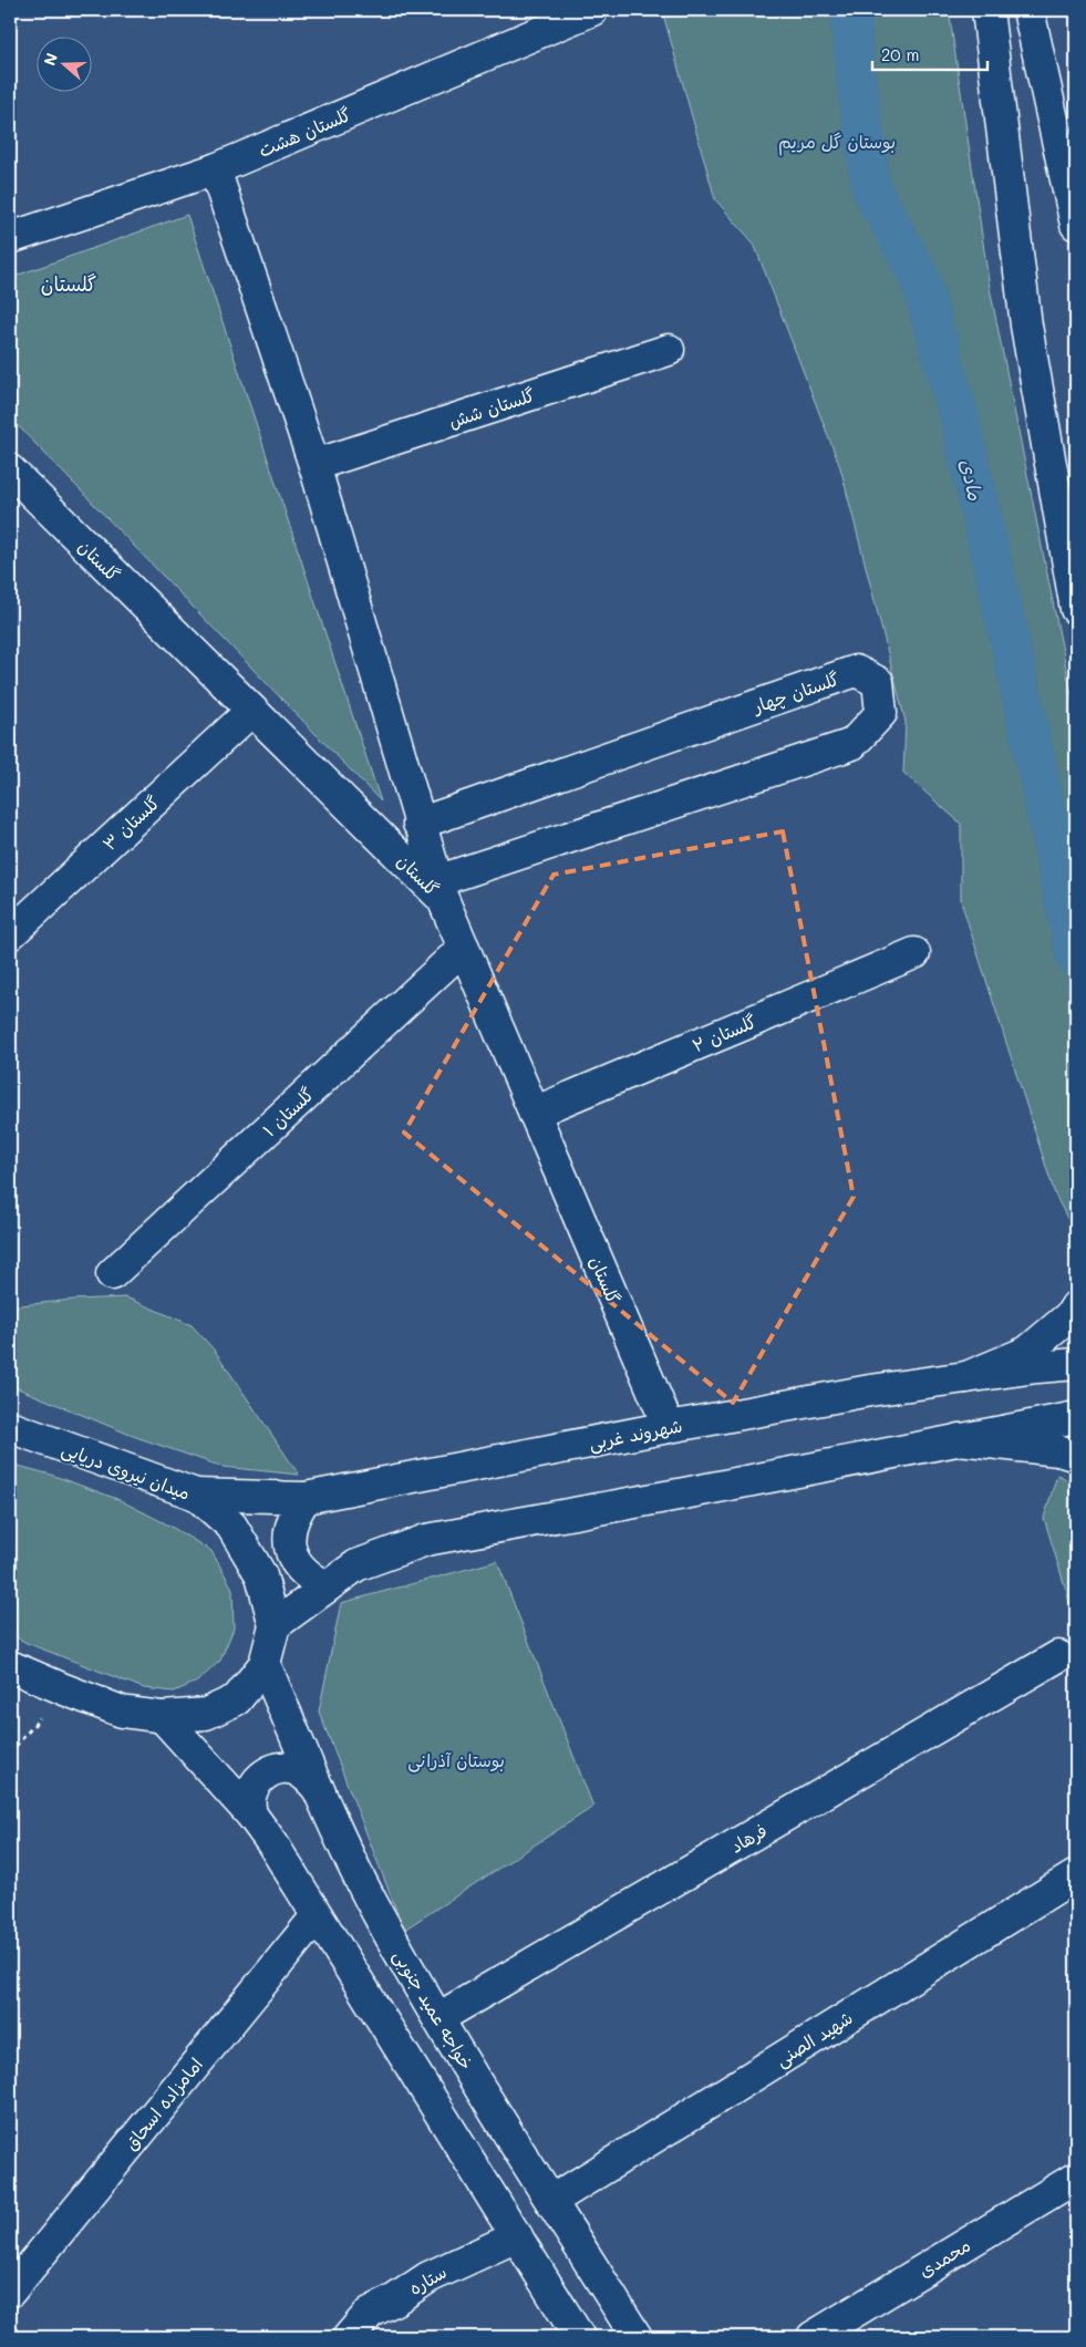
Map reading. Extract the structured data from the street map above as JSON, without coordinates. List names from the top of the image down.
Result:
{
  "streets": {
    "main road": [
      "گلستان هشت",
      "گلستان شش",
      "گلستان",
      "گلستان چهار",
      "گلستان ۳",
      "گلستان ۲",
      "گلستان ۱",
      "شهروند غربی",
      "میدان نیروی دریایی",
      "فرهاد",
      "خواجه عمید جنوبی",
      "شهید الصنی",
      "امامزاده اسحاق",
      "محمدی",
      "ستاره"
    ]
  },
  "crossings": [
    ["گلستان", "گلستان چهار"],
    ["گلستان", "گلستان ۳"],
    ["گلستان", "گلستان ۲"],
    ["گلستان", "گلستان ۱"],
    ["گلستان", "شهروند غربی"],
    ["شهروند غربی", "میدان نیروی دریایی"],
    ["میدان نیروی دریایی", "خواجه عمید جنوبی"],
    ["فرهاد", "خواجه عمید جنوبی"],
    ["خواجه عمید جنوبی", "شهید الصنی"]
  ],
  "districts": ["گلستان"],
  "water": ["مادی"],
  "parks": ["بوستان گل مریم", "بوستان آذرانی"],
  "scale_bar": "20 m",
  "north": "left"
}
